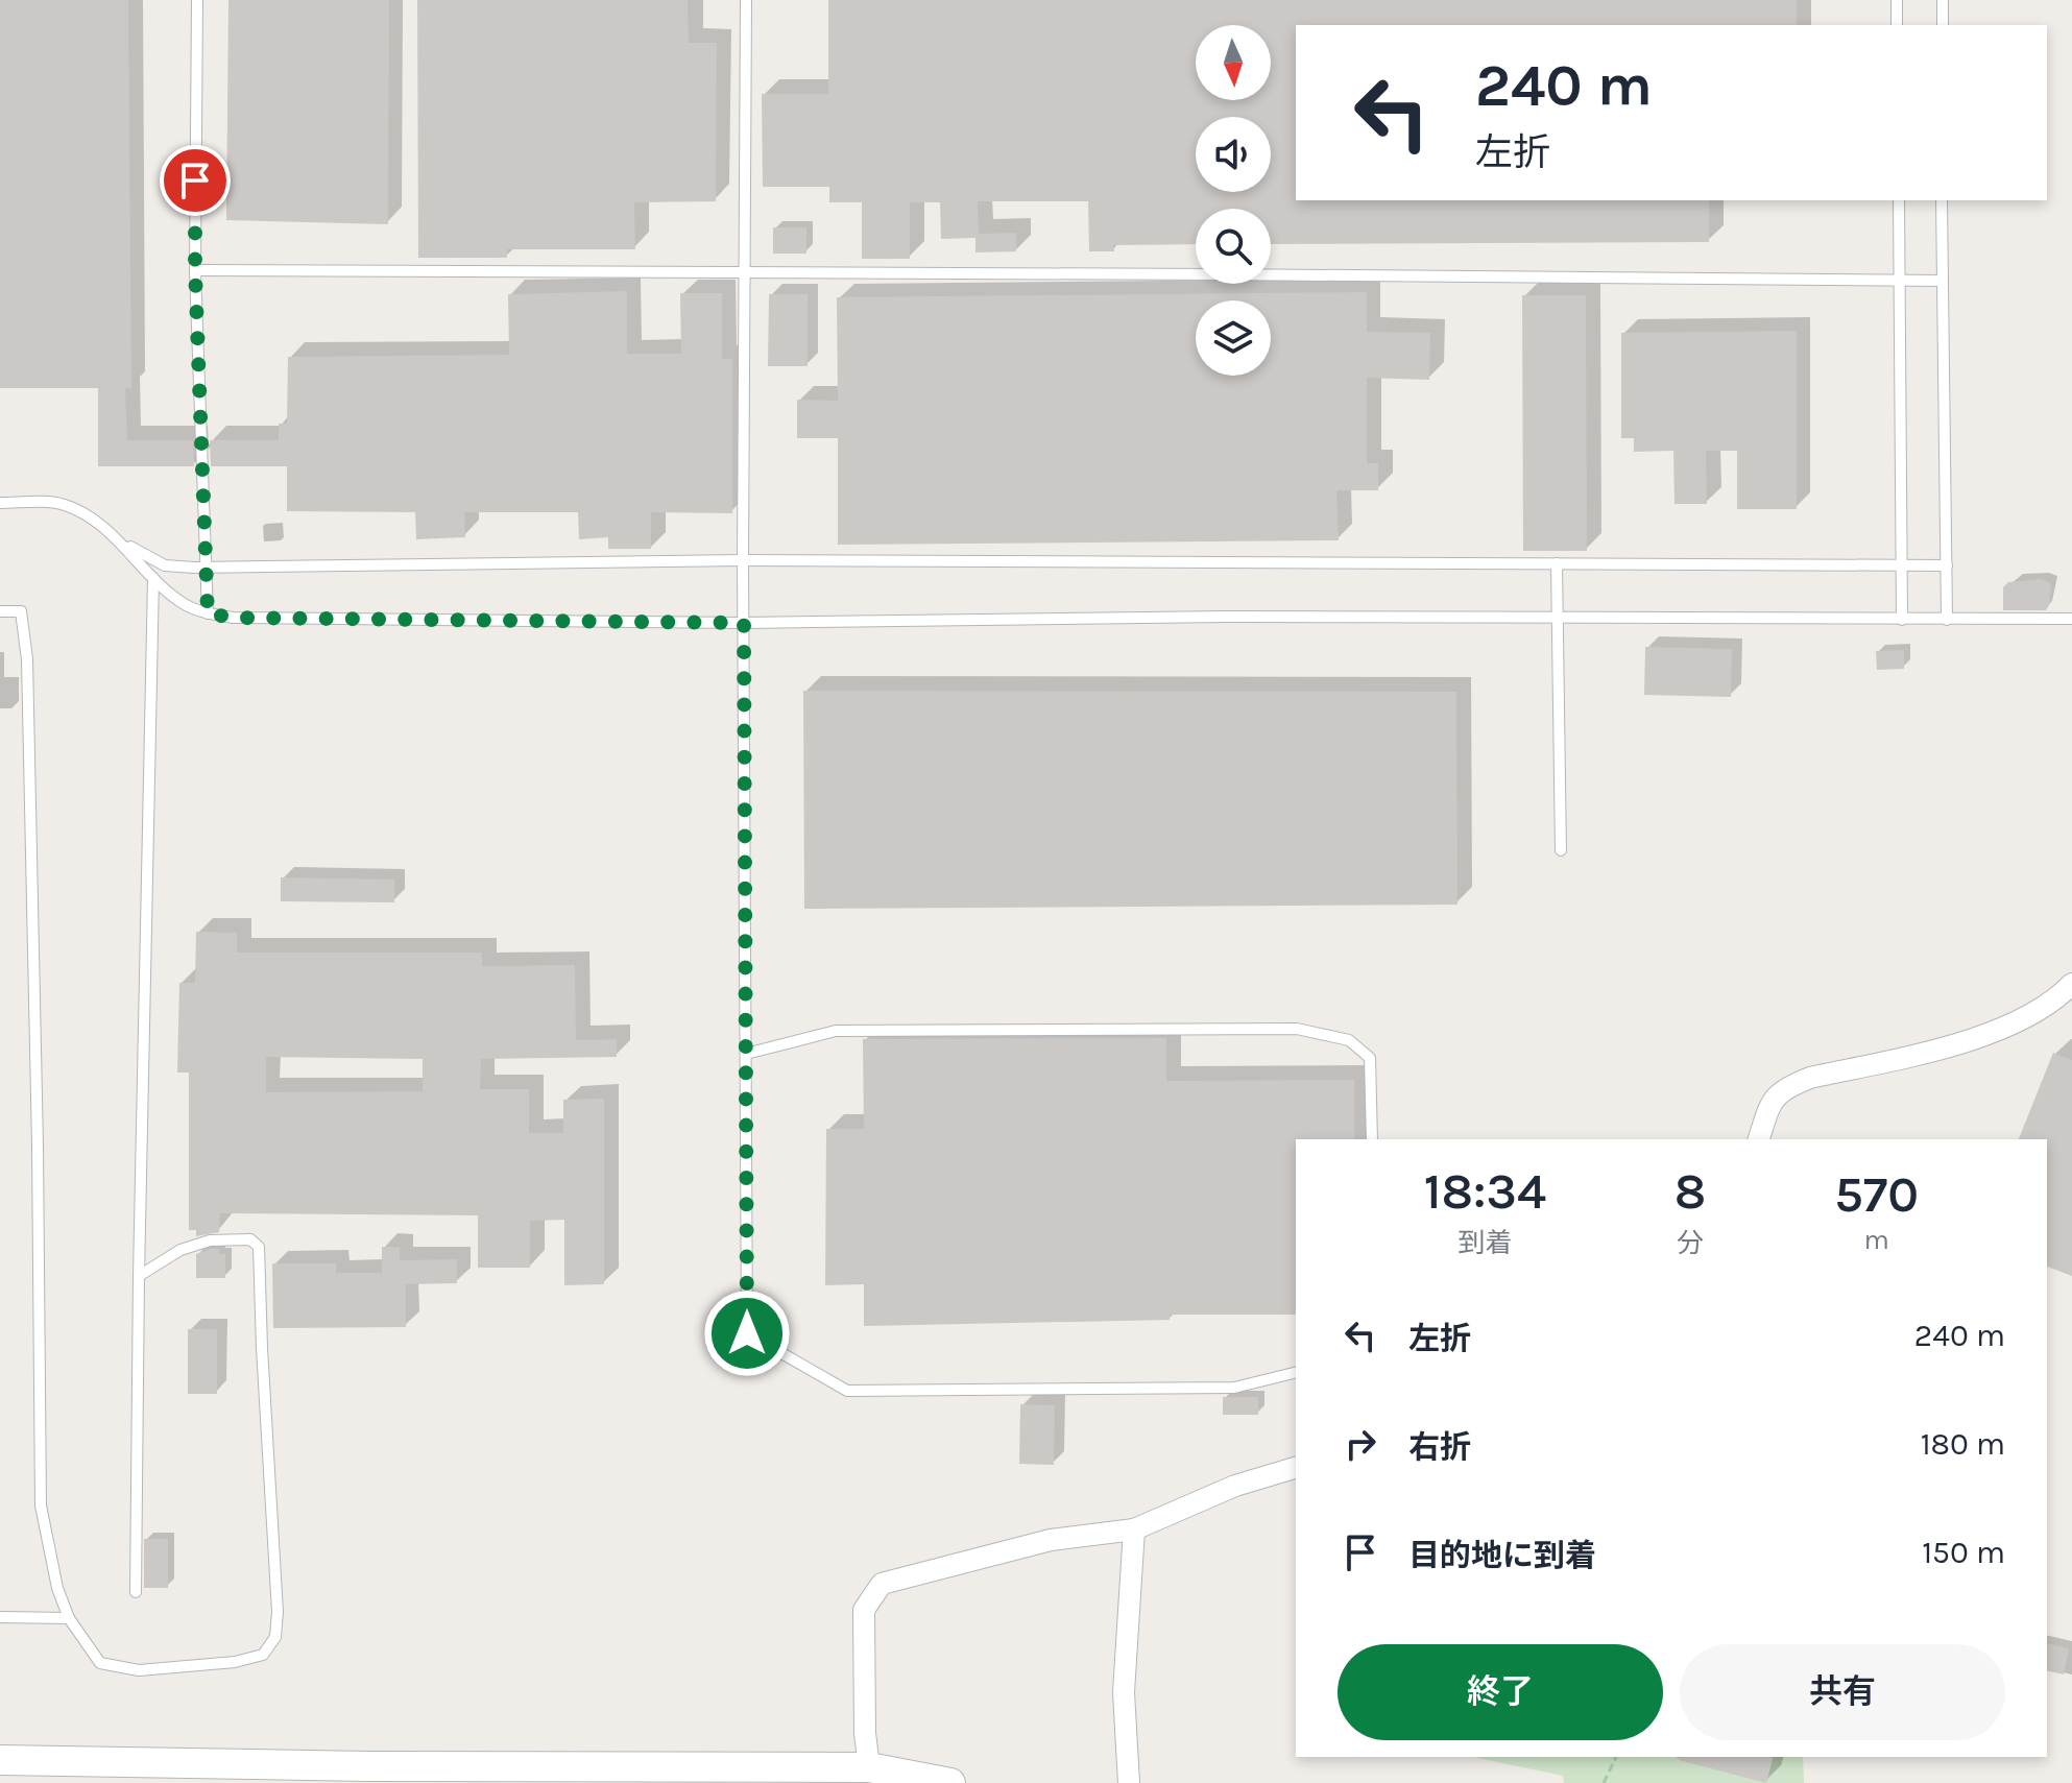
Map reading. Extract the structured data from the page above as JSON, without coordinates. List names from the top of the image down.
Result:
{
  "north": "bottom",
  "page": {
    "turn": ["240 m", "左折"],
    "eta": [
      "18:34",
      "到着",
      "8",
      "分",
      "570",
      "m"
    ],
    "list": [
      {
        "name": "左折",
        "value": "240 m"
      },
      {
        "name": "右折",
        "value": "180 m"
      },
      {
        "name": "目的地に到着",
        "value": "150 m"
      }
    ],
    "buttons": ["終了", "共有"]
  }
}
